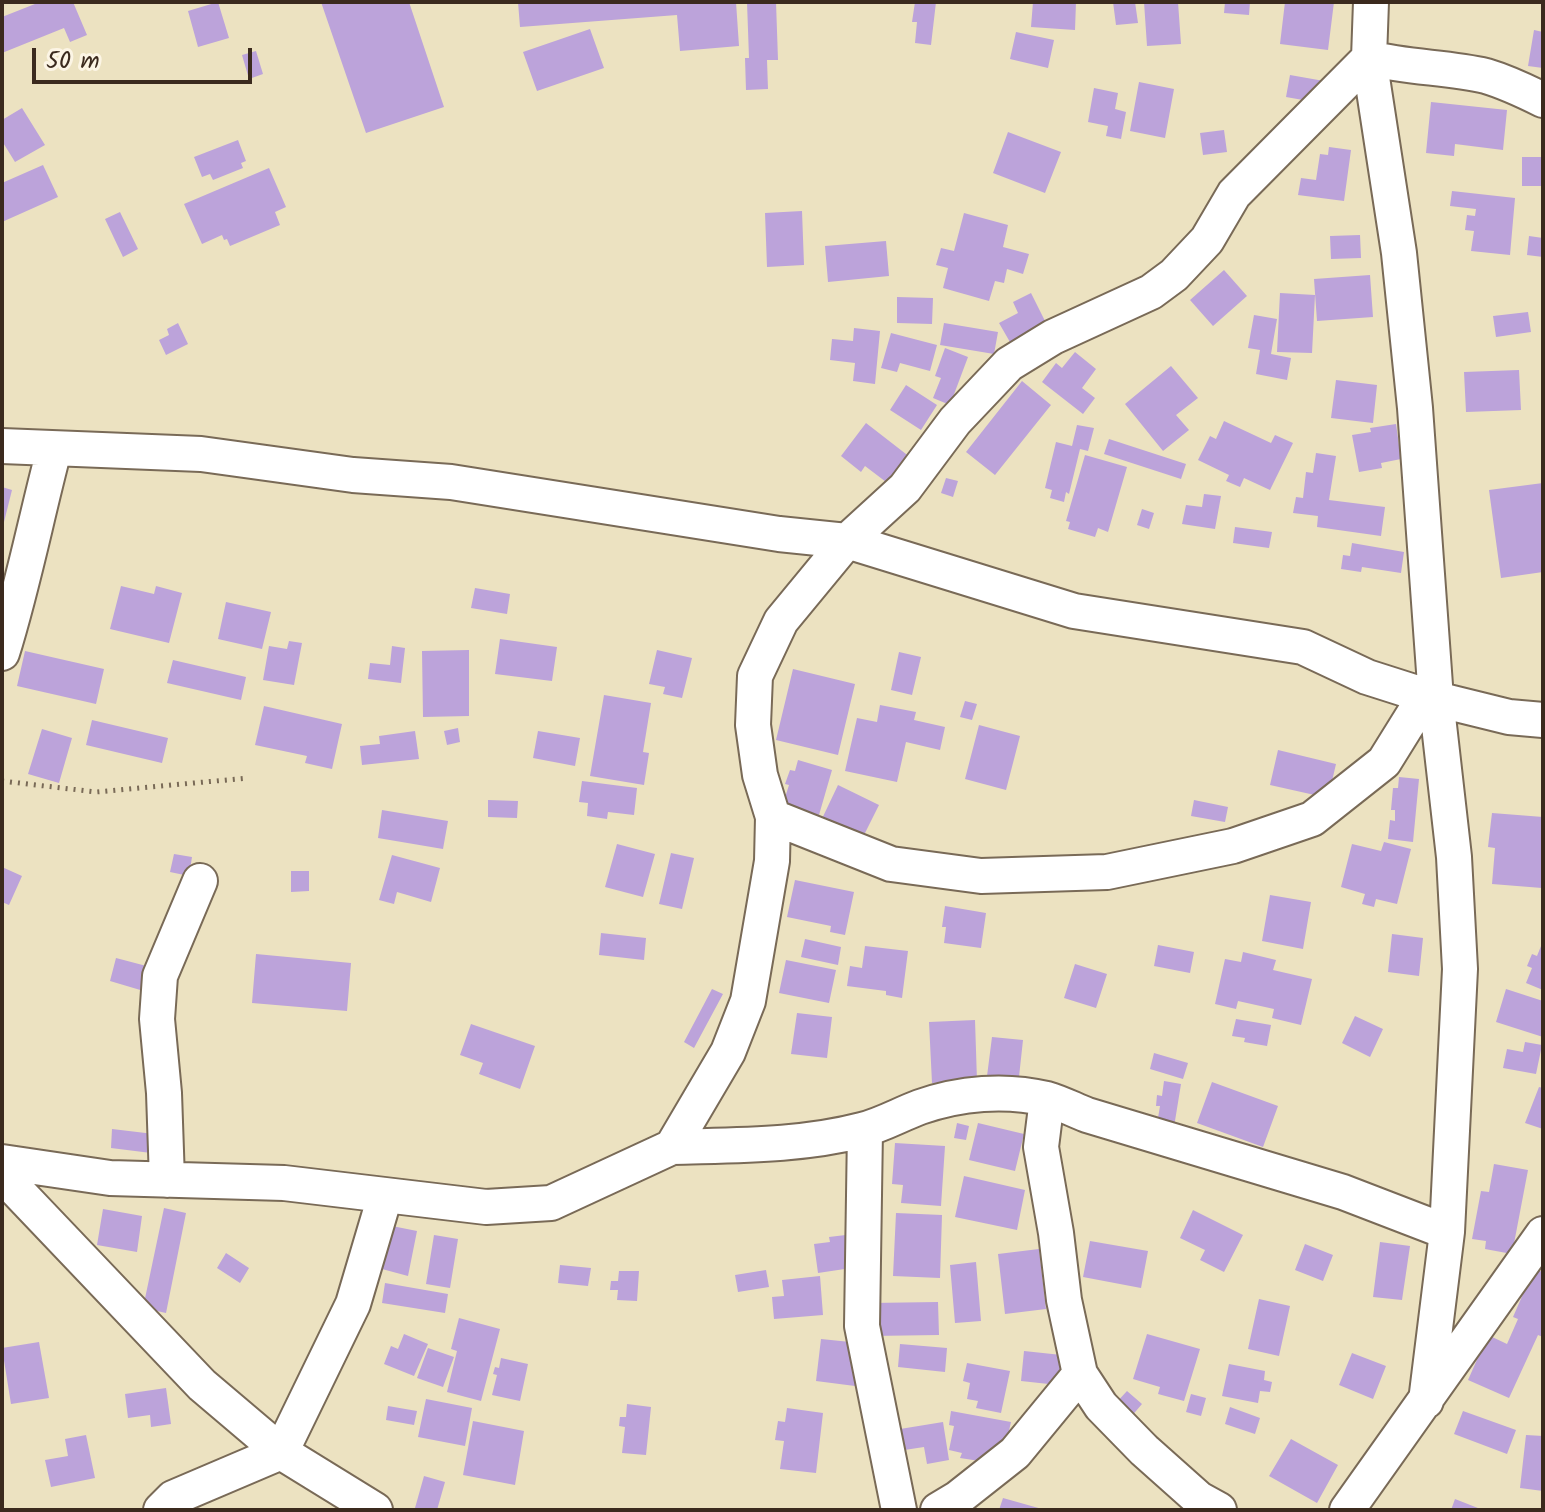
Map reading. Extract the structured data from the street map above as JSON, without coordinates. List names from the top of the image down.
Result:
{
  "scale_bar": "50 m"
}
